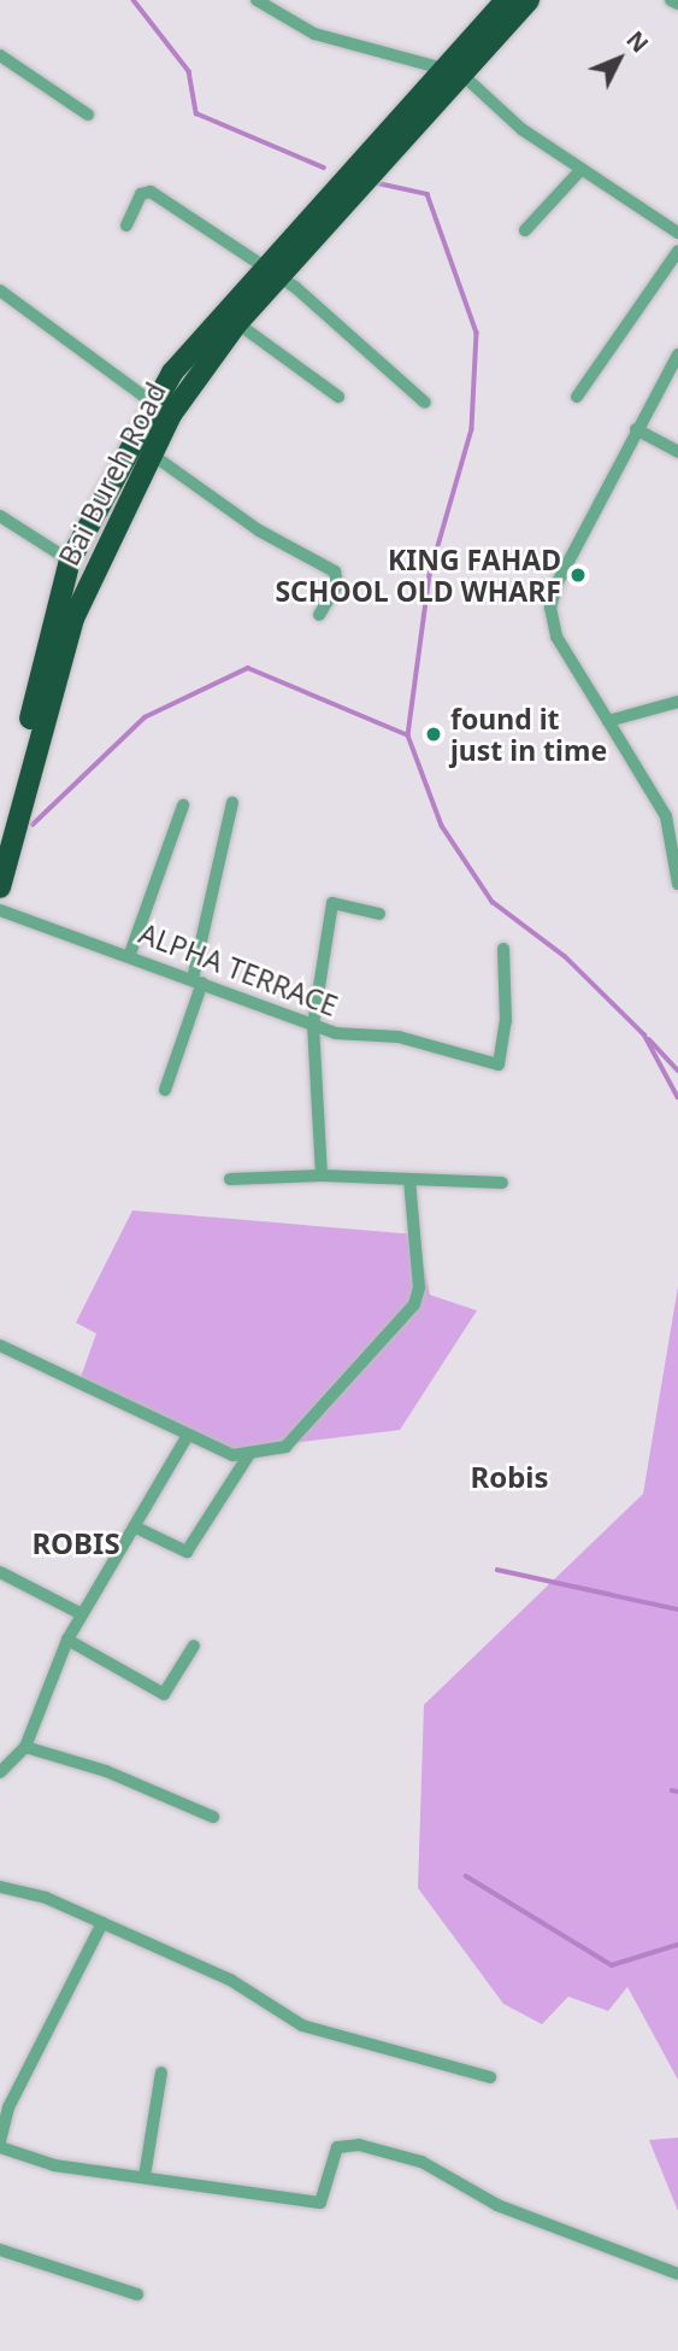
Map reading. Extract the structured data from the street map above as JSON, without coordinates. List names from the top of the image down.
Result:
{
  "streets": {
    "highway": ["Bai Bureh Road"],
    "street": ["ALPHA TERRACE"]
  },
  "districts": ["Robis", "ROBIS"],
  "places": ["KING FAHAD SCHOOL OLD WHARF", "found it just in time"],
  "north": "top right"
}
